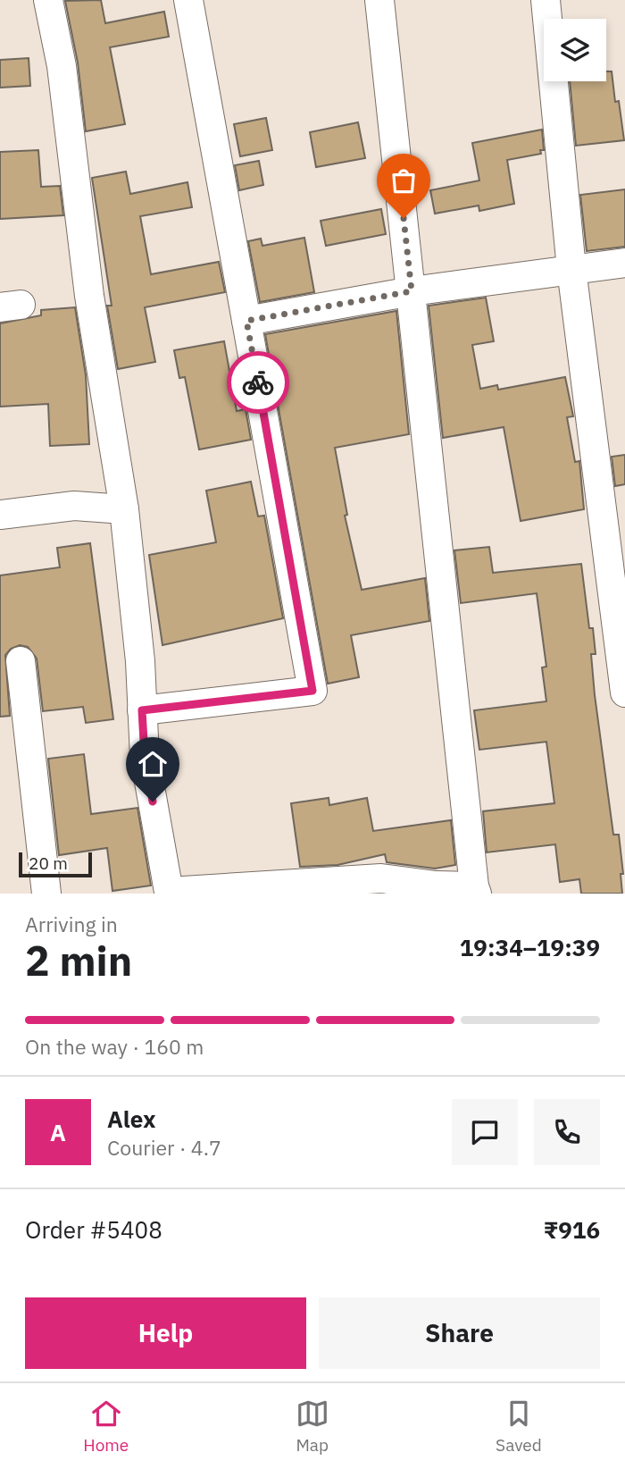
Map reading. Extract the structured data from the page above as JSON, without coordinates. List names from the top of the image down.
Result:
{
  "scale_bar": "20 m",
  "page": {
    "scale": "20 m",
    "heading": ["2 min", "Arriving in", "19:34–19:39"],
    "panel": [
      "Alex",
      "Courier · 4.7",
      "Order #5408",
      "₹916"
    ],
    "bar": "On the way · 160 m",
    "round": "A",
    "buttons": ["Help", "Share"],
    "tabs": ["Home", "Map", "Saved"]
  }
}
